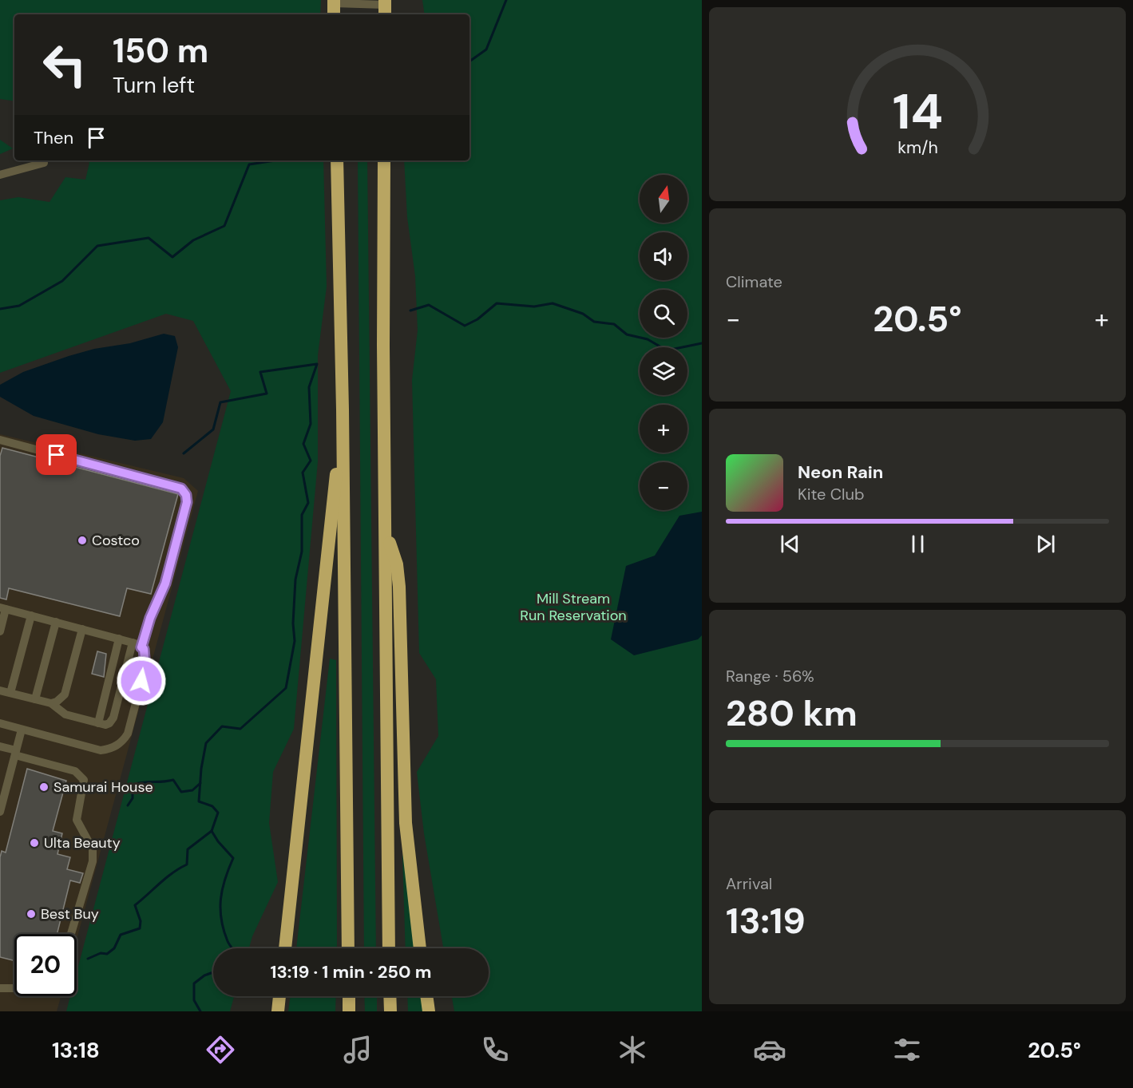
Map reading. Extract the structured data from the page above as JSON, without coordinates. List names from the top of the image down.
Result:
{
  "parks": ["Mill Stream Run Reservation"],
  "places": [
    "Costco",
    "Samurai House",
    "Ulta Beauty",
    "Best Buy"
  ],
  "north": "top",
  "page": {
    "turn": ["150 m", "Turn left"],
    "then": "Then",
    "map_buttons": ["+", "−"],
    "tile": [
      "Climate",
      ["Range · 56%", "280 km"],
      ["Arrival", "13:19"]
    ],
    "heat": ["−", "20.5°", "+"],
    "song": ["Neon Rain", "Kite Club"],
    "limit": "20",
    "trip": "13:19 · 1 min · 250 m",
    "tabs": ["13:18", "20.5°"],
    "gauge": ["14", "km/h"]
  }
}
